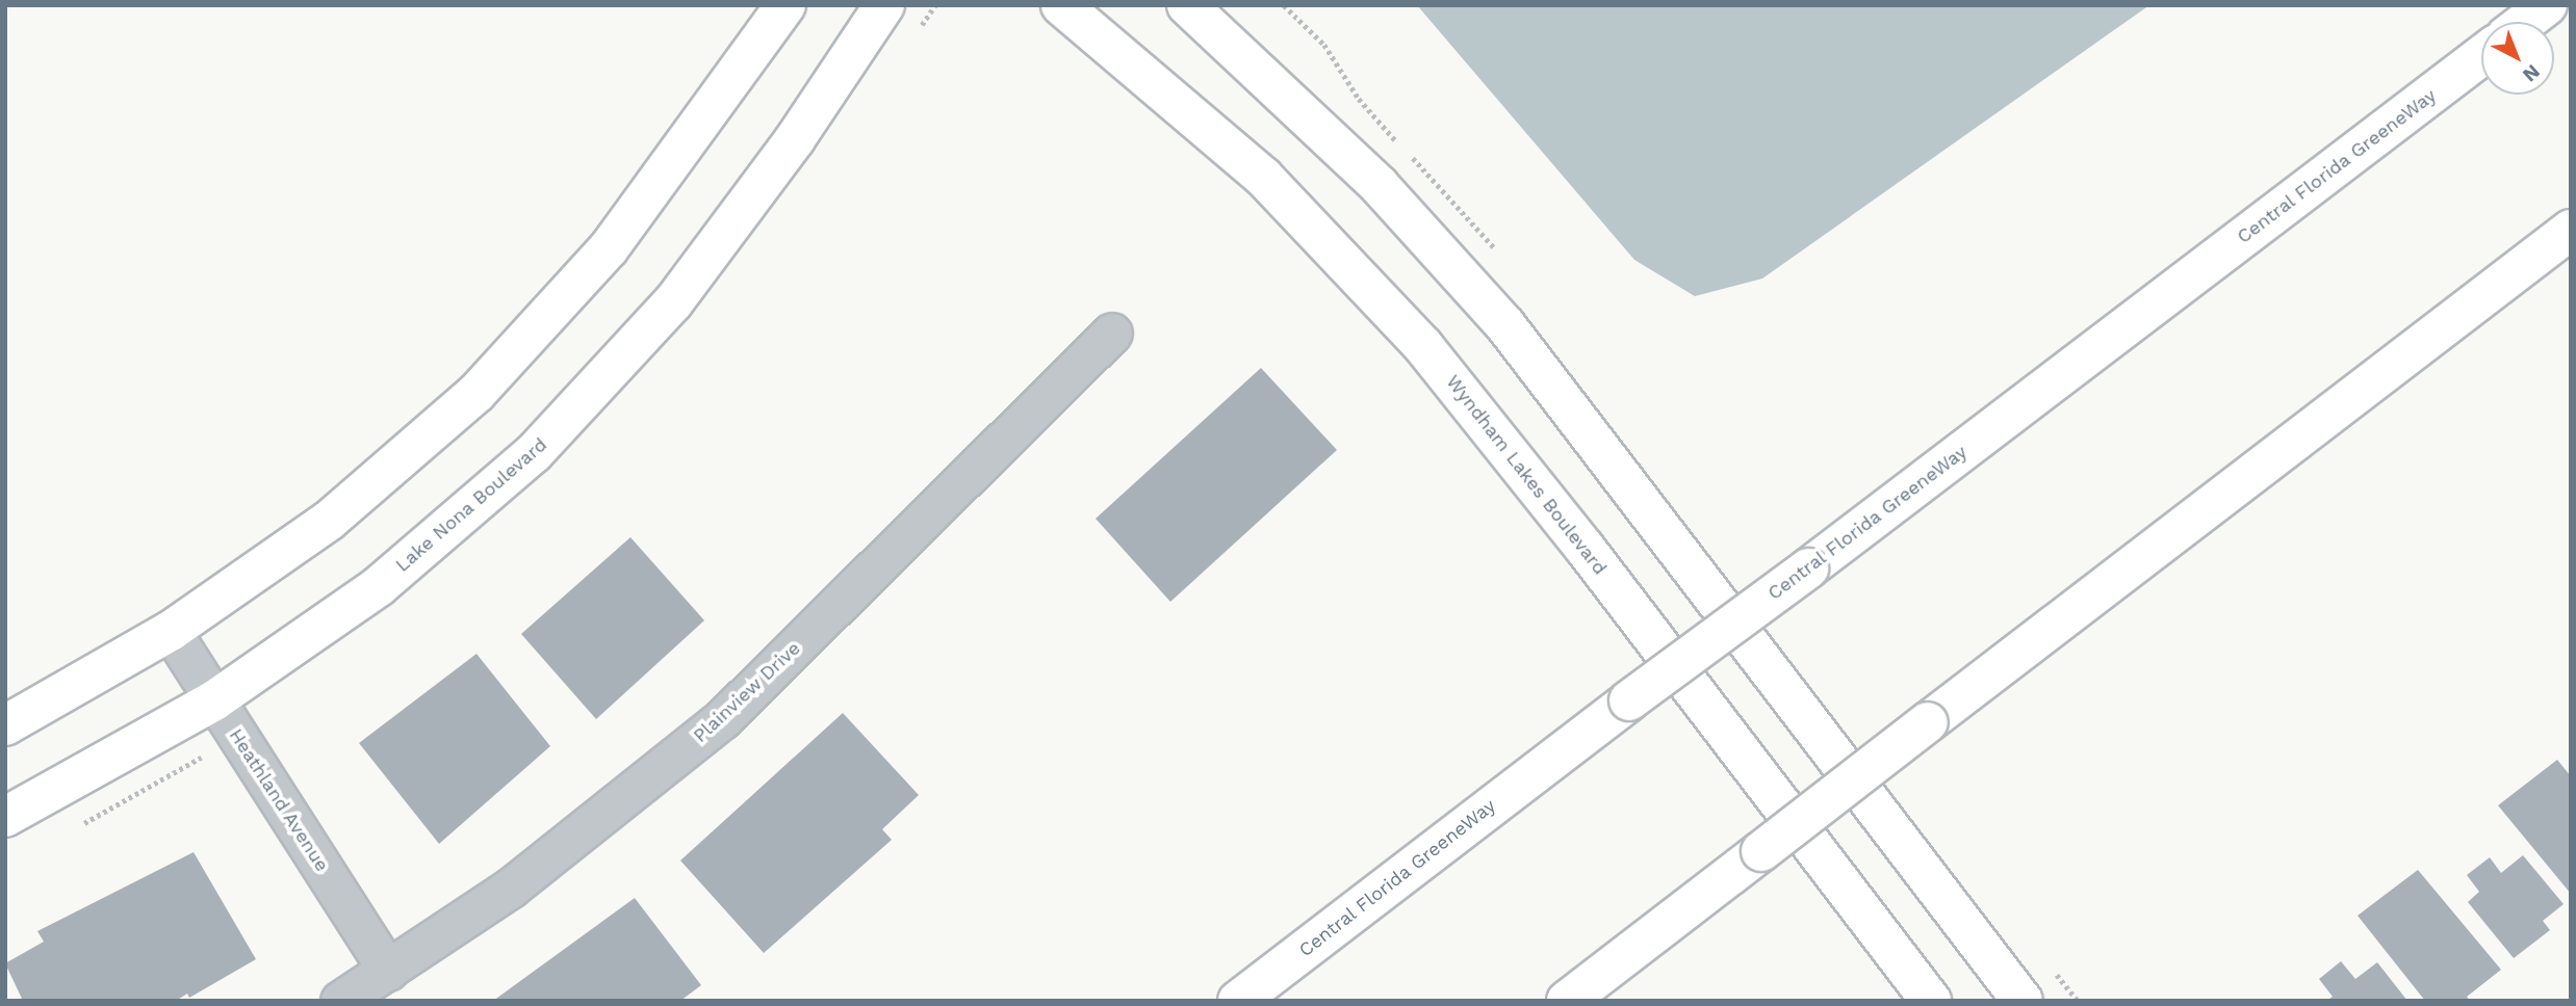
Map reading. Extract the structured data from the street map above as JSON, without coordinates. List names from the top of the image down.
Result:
{
  "streets": {
    "main road": ["Central Florida GreeneWay", "Wyndham Lakes Boulevard", "Lake Nona Boulevard"],
    "street": ["Plainview Drive", "Heathland Avenue"]
  },
  "crossings": [
    ["Lake Nona Boulevard", "Heathland Avenue"],
    ["Plainview Drive", "Heathland Avenue"]
  ],
  "north": "bottom right"
}
